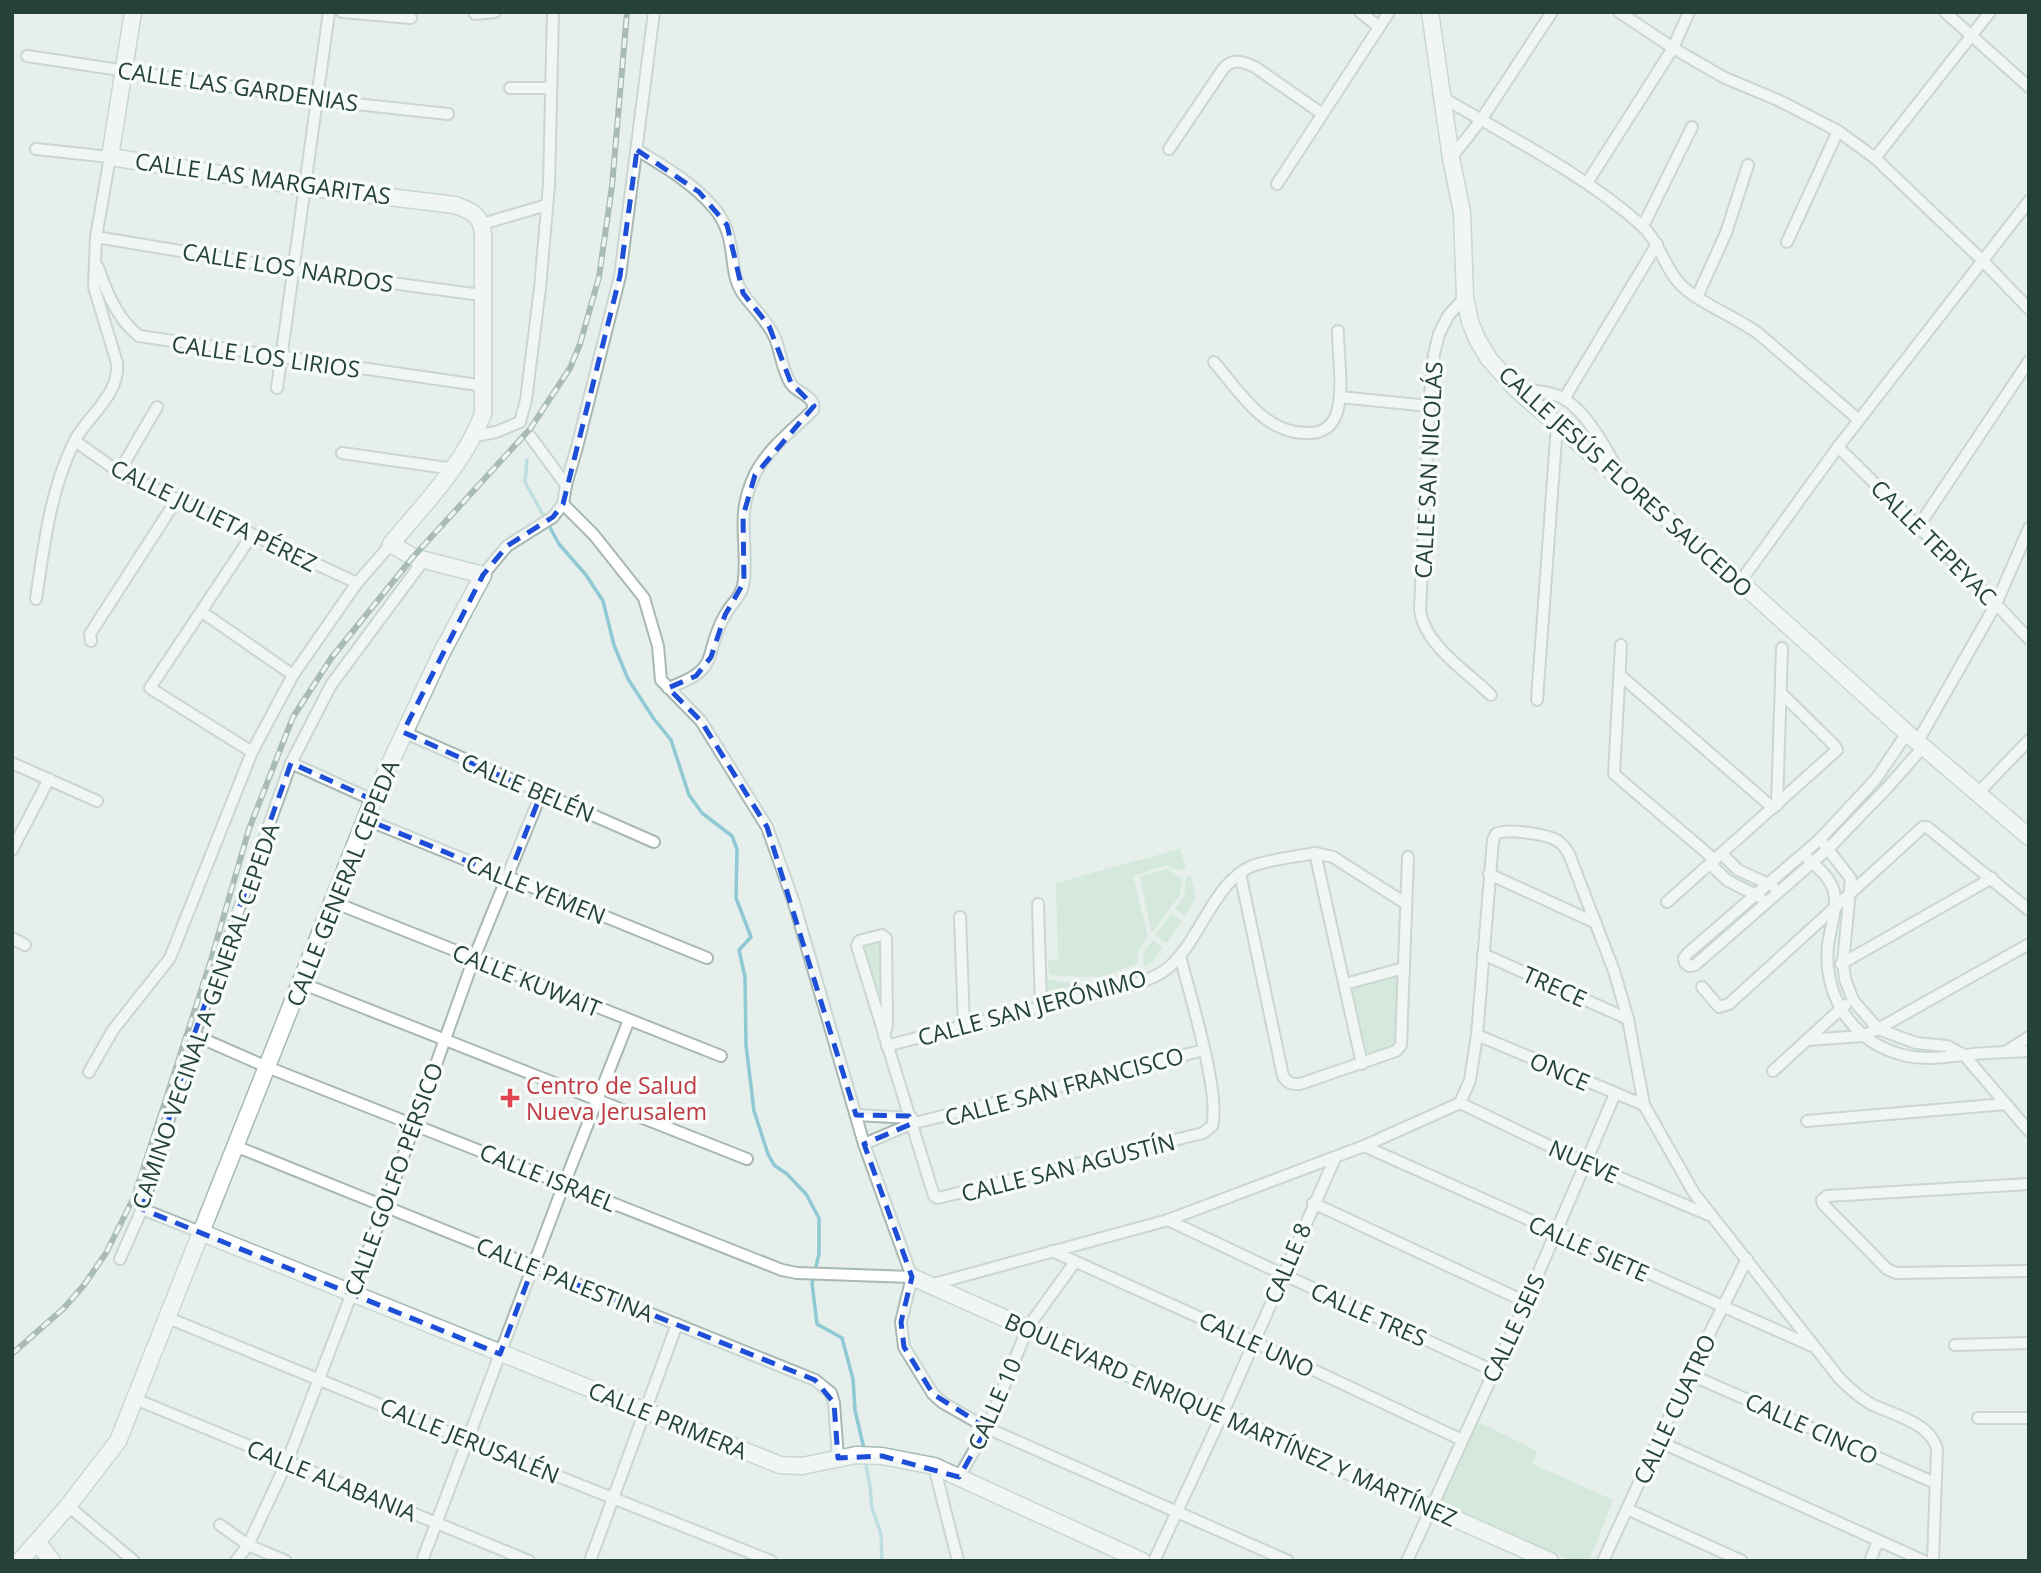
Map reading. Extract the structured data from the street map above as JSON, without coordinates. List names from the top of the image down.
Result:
{
  "streets": {
    "street": [
      "CALLE LAS GARDENIAS",
      "CALLE LAS MARGARITAS",
      "CALLE LOS NARDOS",
      "CALLE LOS LIRIOS",
      "CALLE SAN NICOLÁS",
      "CALLE JESÚS FLORES SAUCEDO",
      "CALLE JULIETA PÉREZ",
      "CALLE TEPEYAC",
      "CALLE BELÉN",
      "CALLE GENERAL CEPEDA",
      "CALLE YEMEN",
      "CALLE KUWAIT",
      "TRECE",
      "CALLE SAN JERÓNIMO",
      "CAMINO VECINAL A GENERAL CEPEDA",
      "ONCE",
      "CALLE SAN FRANCISCO",
      "NUEVE",
      "CALLE SAN AGUSTÍN",
      "CALLE ISRAEL",
      "CALLE GOLFO PÉRSICO",
      "CALLE SIETE",
      "CALLE 8",
      "CALLE PALESTINA",
      "CALLE TRES",
      "CALLE SEIS",
      "CALLE UNO",
      "CALLE 10",
      "CALLE CUATRO",
      "BOULEVARD ENRIQUE MARTÍNEZ Y MARTÍNEZ",
      "CALLE PRIMERA",
      "CALLE CINCO",
      "CALLE JERUSALÉN",
      "CALLE ALABANIA"
    ]
  },
  "crossings": [
    ["CALLE LAS MARGARITAS", "CAMINO VECINAL A GENERAL CEPEDA"],
    ["CALLE LOS NARDOS", "CAMINO VECINAL A GENERAL CEPEDA"],
    ["CALLE LOS LIRIOS", "CAMINO VECINAL A GENERAL CEPEDA"],
    ["CALLE SAN NICOLÁS", "CALLE JESÚS FLORES SAUCEDO"],
    ["CALLE JULIETA PÉREZ", "CAMINO VECINAL A GENERAL CEPEDA"],
    ["CALLE BELÉN", "CALLE GENERAL CEPEDA"],
    ["CALLE BELÉN", "CALLE GOLFO PÉRSICO"],
    ["CALLE GENERAL CEPEDA", "CALLE YEMEN"],
    ["CALLE GENERAL CEPEDA", "CALLE KUWAIT"],
    ["CALLE GENERAL CEPEDA", "CALLE ISRAEL"],
    ["CALLE GENERAL CEPEDA", "CALLE PALESTINA"],
    ["CALLE GENERAL CEPEDA", "CALLE PRIMERA"],
    ["CALLE GENERAL CEPEDA", "CALLE JERUSALÉN"],
    ["CALLE GENERAL CEPEDA", "CALLE ALABANIA"],
    ["CALLE YEMEN", "CALLE GOLFO PÉRSICO"],
    ["CALLE KUWAIT", "CALLE GOLFO PÉRSICO"],
    ["CAMINO VECINAL A GENERAL CEPEDA", "CALLE ISRAEL"],
    ["ONCE", "CALLE SEIS"],
    ["CALLE SAN FRANCISCO", "CALLE SAN AGUSTÍN"],
    ["NUEVE", "CALLE SEIS"],
    ["CALLE ISRAEL", "CALLE GOLFO PÉRSICO"],
    ["CALLE ISRAEL", "BOULEVARD ENRIQUE MARTÍNEZ Y MARTÍNEZ"],
    ["CALLE GOLFO PÉRSICO", "CALLE PALESTINA"],
    ["CALLE GOLFO PÉRSICO", "CALLE PRIMERA"],
    ["CALLE GOLFO PÉRSICO", "CALLE JERUSALÉN"],
    ["CALLE GOLFO PÉRSICO", "CALLE ALABANIA"],
    ["CALLE SIETE", "CALLE SEIS"],
    ["CALLE SIETE", "CALLE CUATRO"],
    ["CALLE 8", "CALLE TRES"],
    ["CALLE 8", "CALLE UNO"],
    ["CALLE 8", "BOULEVARD ENRIQUE MARTÍNEZ Y MARTÍNEZ"],
    ["CALLE PALESTINA", "CALLE PRIMERA"],
    ["CALLE TRES", "CALLE SEIS"],
    ["CALLE SEIS", "CALLE UNO"],
    ["CALLE SEIS", "BOULEVARD ENRIQUE MARTÍNEZ Y MARTÍNEZ"],
    ["CALLE UNO", "CALLE 10"],
    ["CALLE 10", "BOULEVARD ENRIQUE MARTÍNEZ Y MARTÍNEZ"],
    ["CALLE 10", "CALLE PRIMERA"],
    ["CALLE CUATRO", "CALLE CINCO"]
  ],
  "places": {
    "health": ["Centro de Salud Nueva Jerusalem"]
  }
}
